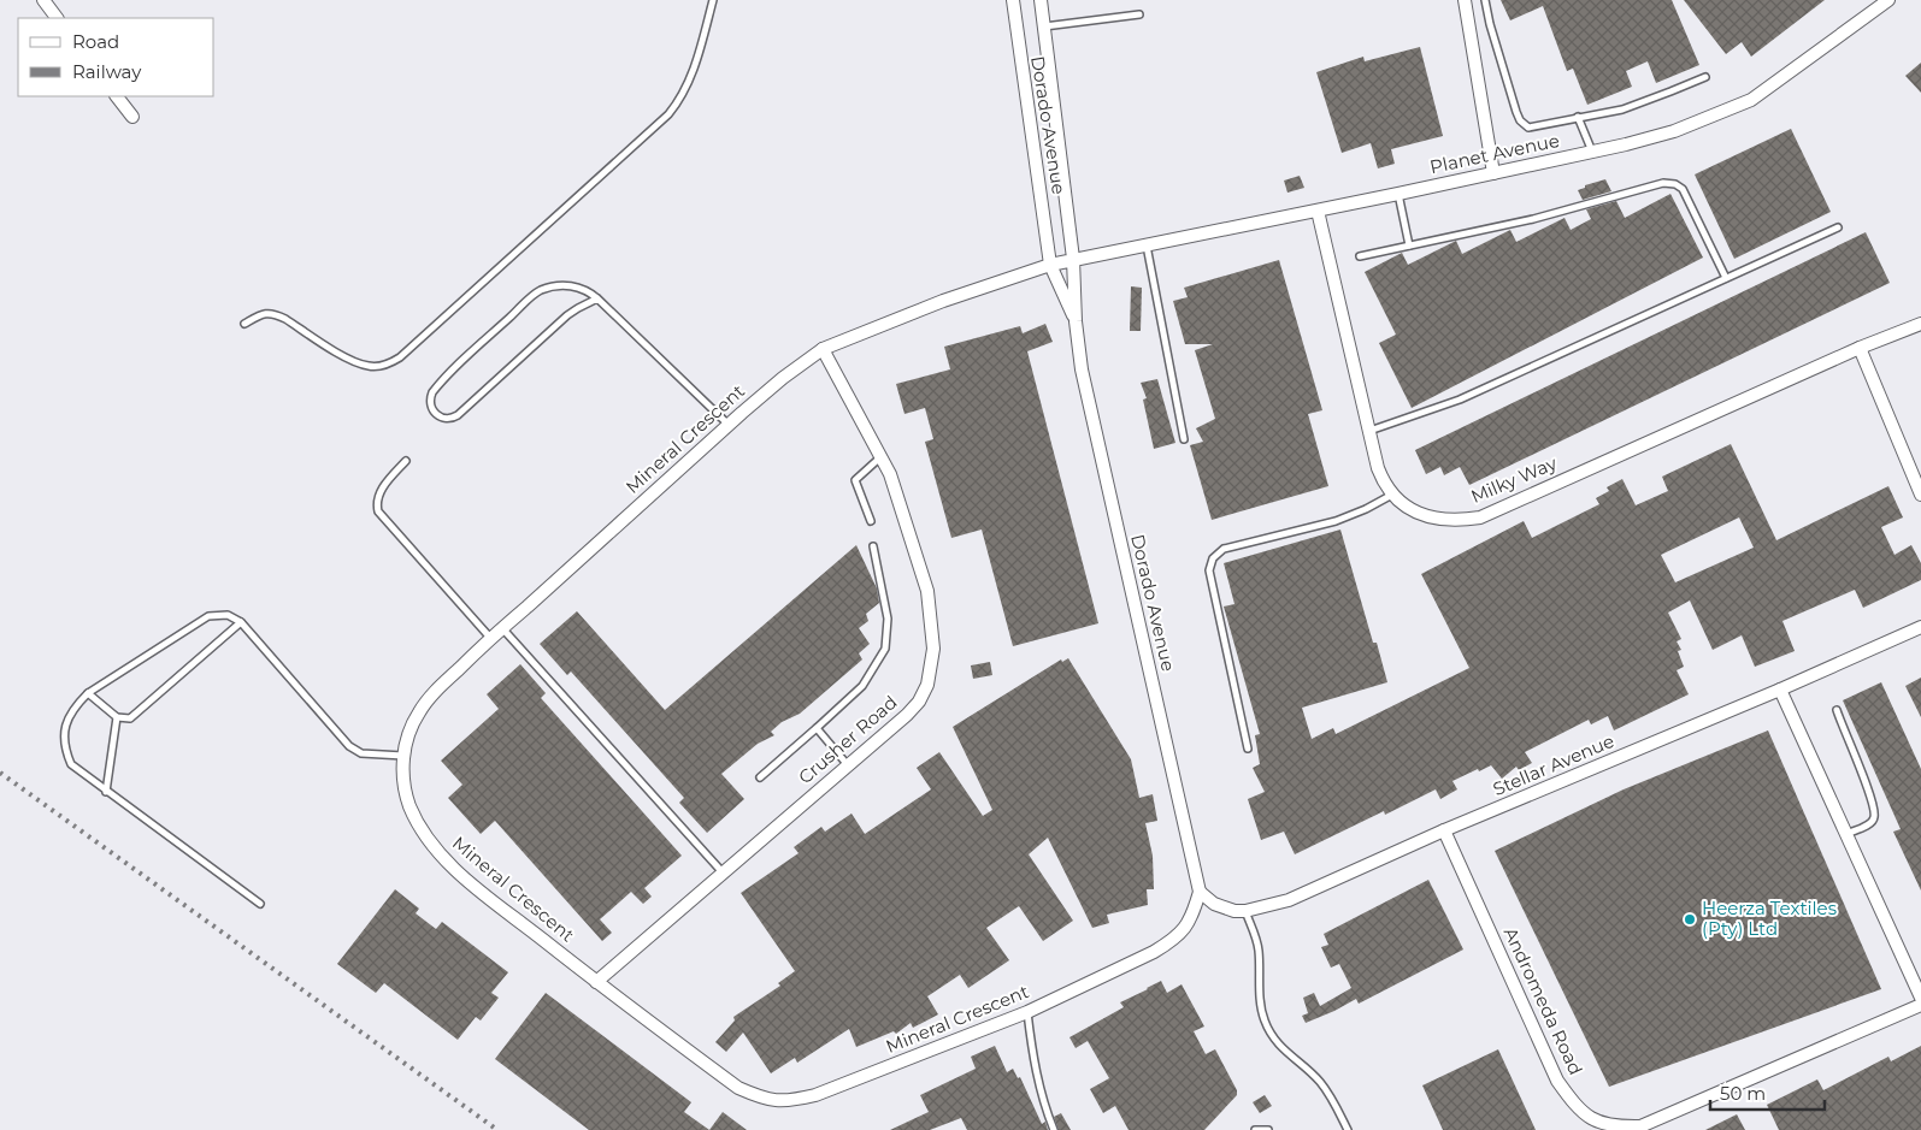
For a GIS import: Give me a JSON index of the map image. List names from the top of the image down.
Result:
{
  "streets": {
    "street": [
      "Dorado Avenue",
      "Planet Avenue",
      "Mineral Crescent",
      "Milky Way",
      "Crusher Road",
      "Stellar Avenue",
      "Andromeda Road"
    ]
  },
  "crossings": [
    ["Dorado Avenue", "Planet Avenue"],
    ["Dorado Avenue", "Mineral Crescent"],
    ["Planet Avenue", "Mineral Crescent"],
    ["Planet Avenue", "Milky Way"],
    ["Mineral Crescent", "Crusher Road"],
    ["Stellar Avenue", "Andromeda Road"]
  ],
  "places": ["Heerza Textiles (Pty) Ltd"],
  "legend": ["Road", "Railway"],
  "scale_bar": "50 m"
}
